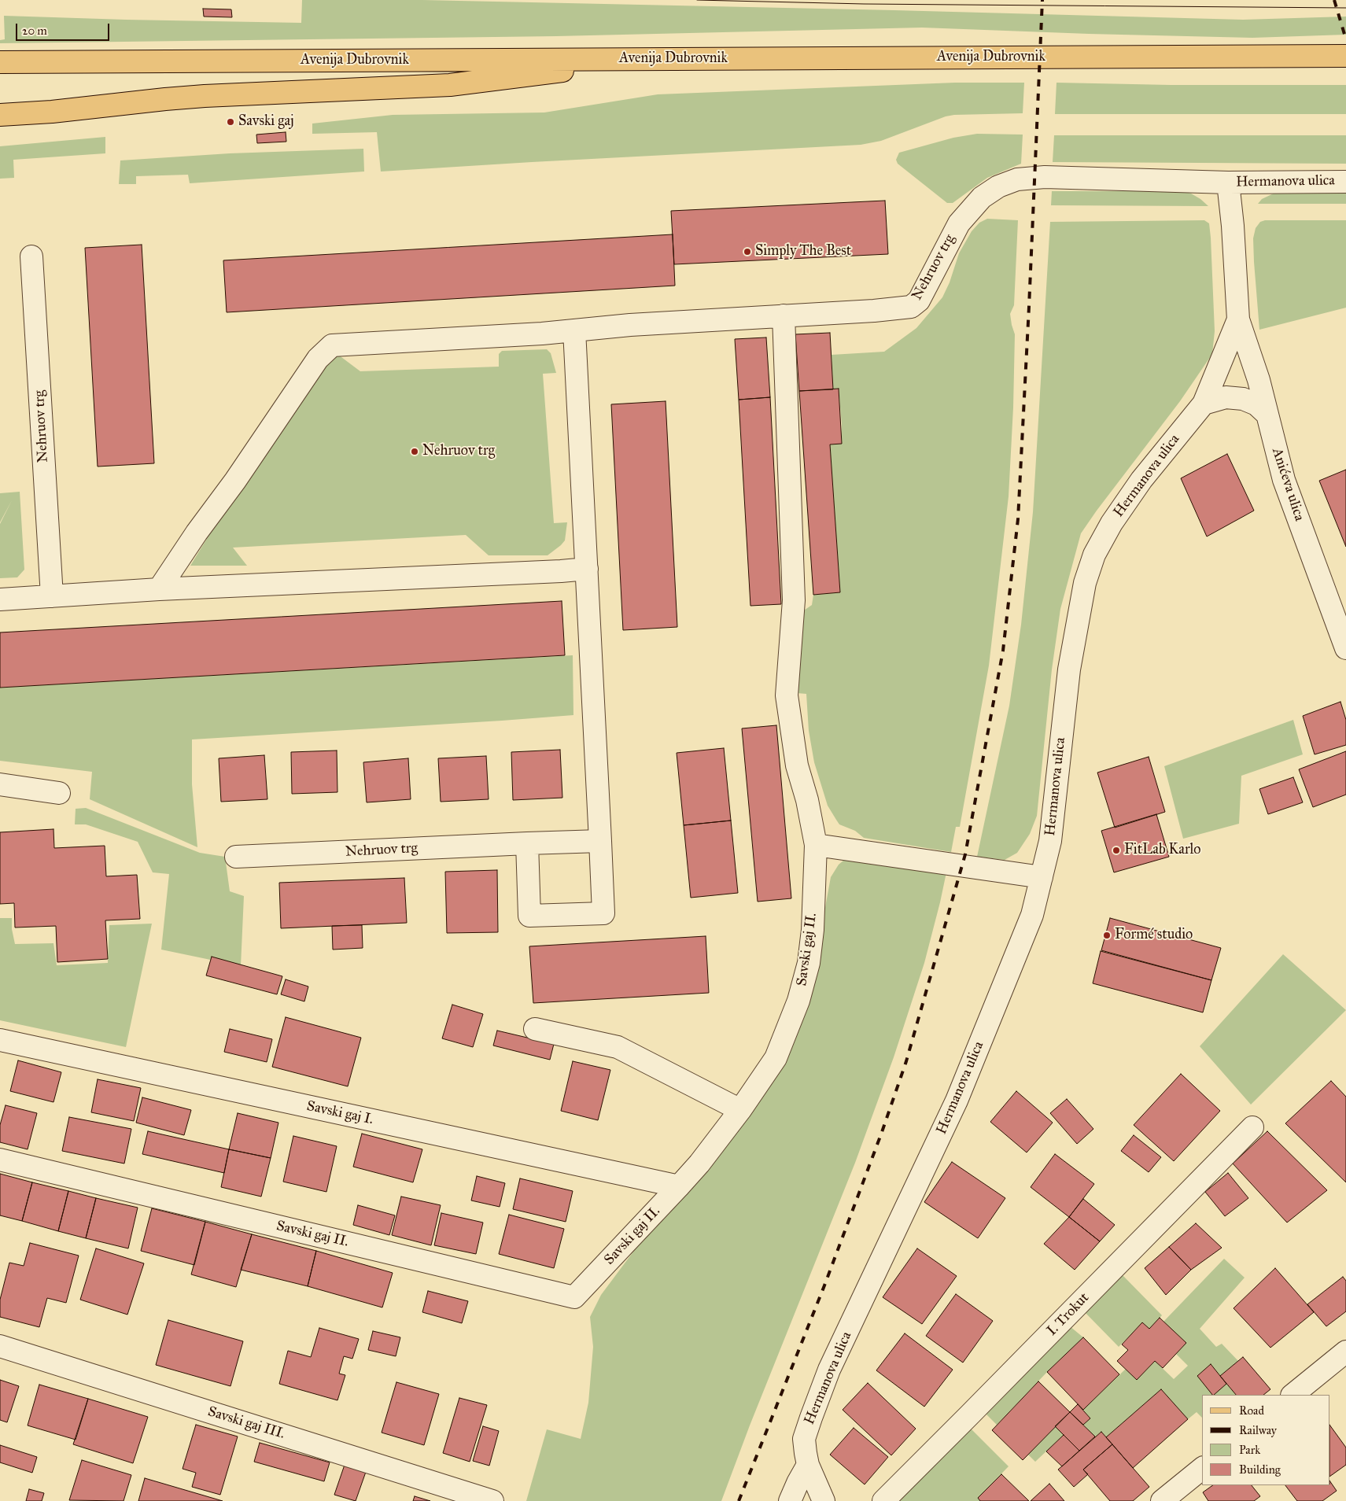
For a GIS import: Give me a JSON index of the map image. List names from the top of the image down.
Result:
{
  "streets": {
    "main road": ["Avenija Dubrovnik"],
    "street": [
      "Hermanova ulica",
      "Nehruov trg",
      "Anićeva ulica",
      "Savski gaj II.",
      "Savski gaj I.",
      "I. Trokut",
      "Savski gaj III."
    ]
  },
  "crossings": [
    ["Hermanova ulica", "Nehruov trg"],
    ["Hermanova ulica", "Anićeva ulica"],
    ["Nehruov trg", "Savski gaj II."],
    ["Savski gaj II.", "Savski gaj I."]
  ],
  "places": [
    "Savski gaj",
    "Simply The Best",
    "Nehruov trg",
    "FitLab Karlo",
    "Formé studio"
  ],
  "legend": [
    "Road",
    "Railway",
    "Park",
    "Building"
  ],
  "scale_bar": "20 m"
}
